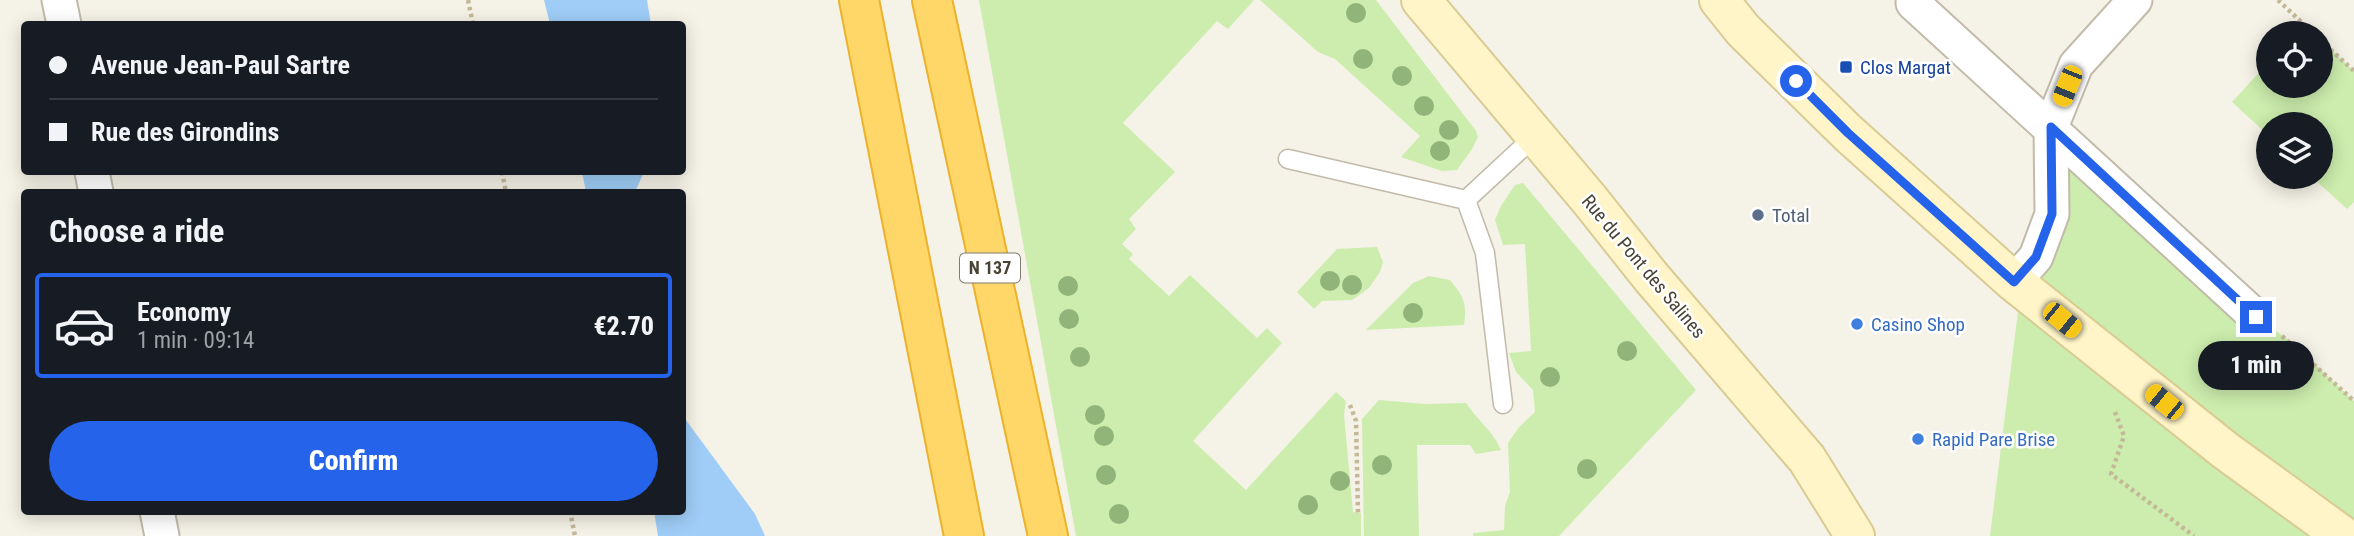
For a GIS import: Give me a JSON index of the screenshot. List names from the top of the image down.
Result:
{
  "streets": {
    "highway": ["N 137"],
    "main road": ["Rue du Pont des Salines"]
  },
  "places": {
    "transit": ["Clos Margat"],
    "other": ["Total", "Casino Shop", "Rapid Pare Brise"]
  },
  "page": {
    "banner": ["Avenue Jean-Paul Sartre", "Rue des Girondins"],
    "heading": "Choose a ride",
    "list": [
      {
        "name": "Economy",
        "note": "1 min · 09:14",
        "value": "€2.70"
      }
    ],
    "bubble": "1 min",
    "buttons": "Confirm"
  }
}
